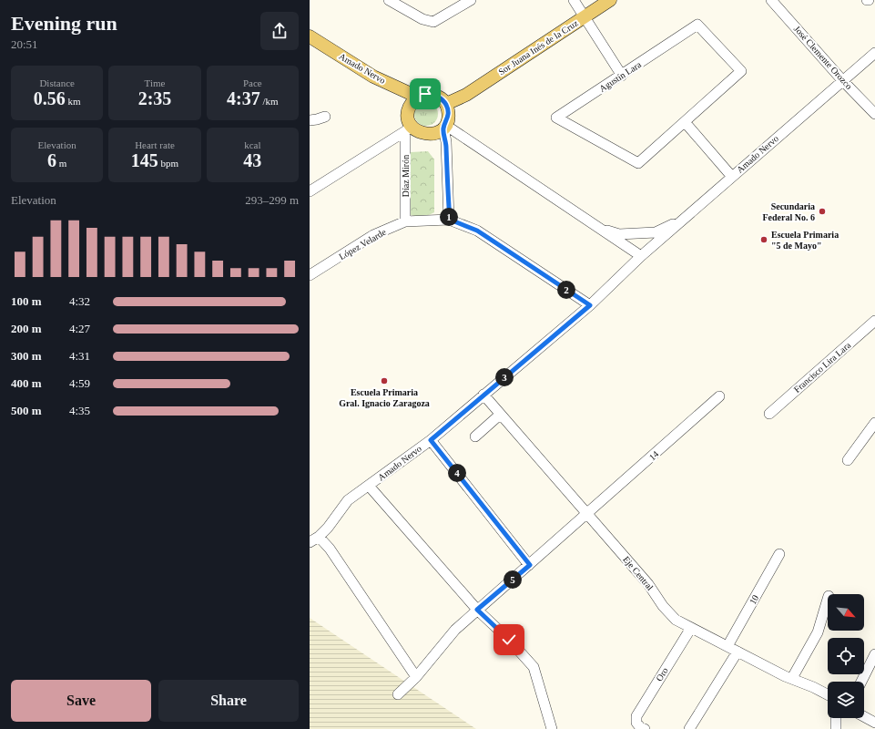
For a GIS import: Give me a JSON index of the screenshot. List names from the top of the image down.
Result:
{
  "streets": {
    "main road": ["Sor Juana Inés de la Cruz", "Amado Nervo"],
    "street": [
      "José Clemente Orozco",
      "Agustín Lara",
      "Díaz Mirón",
      "López Velarde",
      "Francisco Lira Lara",
      "14",
      "Eje Central",
      "10",
      "Oro"
    ]
  },
  "crossings": [
    ["Sor Juana Inés de la Cruz", "Amado Nervo"],
    ["Sor Juana Inés de la Cruz", "Díaz Mirón"],
    ["José Clemente Orozco", "Amado Nervo"],
    ["Amado Nervo", "Díaz Mirón"],
    ["Amado Nervo", "López Velarde"],
    ["Amado Nervo", "Eje Central"],
    ["Díaz Mirón", "López Velarde"],
    ["14", "Eje Central"],
    ["Eje Central", "10"],
    ["Eje Central", "Oro"]
  ],
  "places": ["Secundaria Federal No. 6", "Escuela Primaria \"5 de Mayo\"", "Escuela Primaria Gral. Ignacio Zaragoza"],
  "north": "bottom right",
  "page": {
    "heading": ["Evening run", "20:51"],
    "stats": [
      ["Distance", "0.56 km"],
      ["Time", "2:35"],
      ["Pace", "4:37 /km"],
      ["Elevation", "6 m"],
      ["Heart rate", "145 bpm"],
      ["kcal", "43"]
    ],
    "chart": ["Elevation", "293–299 m"],
    "pins": [
      "1",
      "2",
      "3",
      "4",
      "5"
    ],
    "list": [
      {
        "name": "100 m",
        "note": "4:32"
      },
      {
        "name": "200 m",
        "note": "4:27"
      },
      {
        "name": "300 m",
        "note": "4:31"
      },
      {
        "name": "400 m",
        "note": "4:59"
      },
      {
        "name": "500 m",
        "note": "4:35"
      }
    ],
    "buttons": ["Save", "Share"]
  }
}
